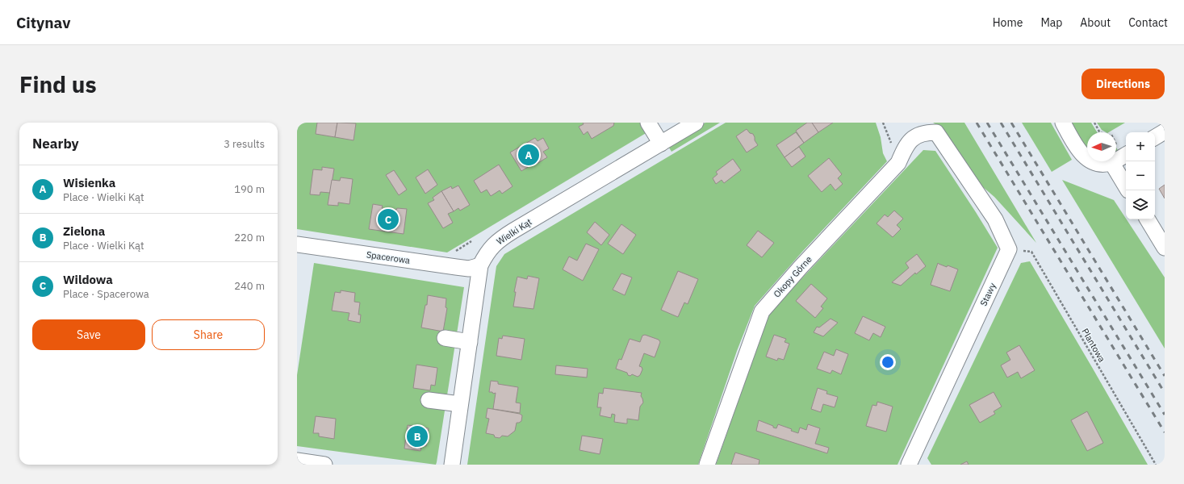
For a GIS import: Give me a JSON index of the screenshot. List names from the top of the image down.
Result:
{
  "streets": {
    "street": [
      "Wielki Kąt",
      "Spacerowa",
      "Okopy Górne",
      "Stawy"
    ],
    "path": ["Plantowa"]
  },
  "crossings": [
    ["Wielki Kąt", "Spacerowa"],
    ["Okopy Górne", "Stawy"],
    ["Okopy Górne", "Plantowa"],
    ["Stawy", "Plantowa"]
  ],
  "north": "left",
  "page": {
    "header": "Citynav",
    "nav": [
      "Home",
      "Map",
      "About",
      "Contact"
    ],
    "buttons": [
      "Directions",
      ["Save", "Share"]
    ],
    "title": "Find us",
    "heading": ["Nearby", "3 results"],
    "map_buttons": ["+", "−"],
    "pins": ["A", "C", "B"],
    "list": [
      {
        "mark": "A",
        "name": "Wisienka",
        "note": "Place · Wielki Kąt",
        "value": "190 m"
      },
      {
        "mark": "B",
        "name": "Zielona",
        "note": "Place · Wielki Kąt",
        "value": "220 m"
      },
      {
        "mark": "C",
        "name": "Wildowa",
        "note": "Place · Spacerowa",
        "value": "240 m"
      }
    ]
  }
}
